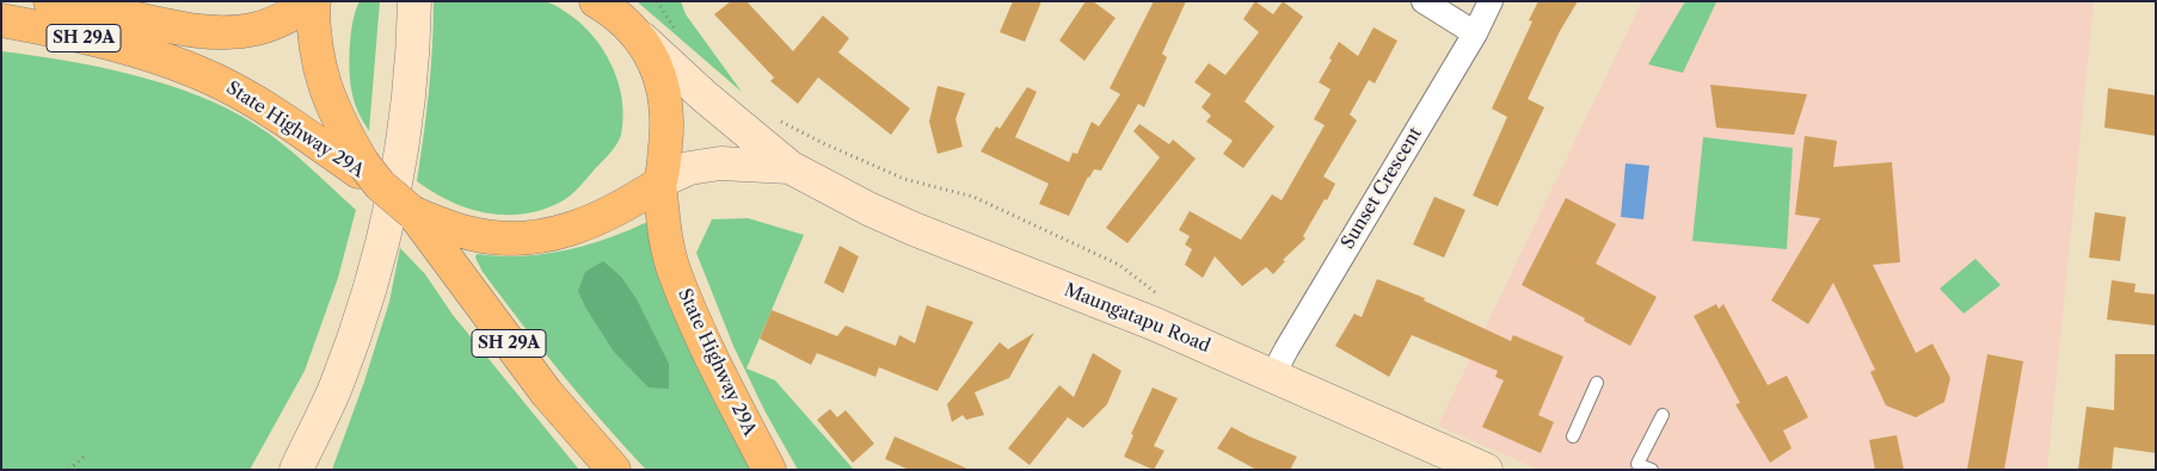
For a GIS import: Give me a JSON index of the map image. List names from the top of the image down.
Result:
{
  "streets": {
    "highway": ["SH 29A", "State Highway 29A"],
    "street": ["Sunset Crescent", "Maungatapu Road"]
  },
  "crossings": [
    ["SH 29A", "State Highway 29A"],
    ["SH 29A", "Maungatapu Road"],
    ["State Highway 29A", "Maungatapu Road"],
    ["Sunset Crescent", "Maungatapu Road"]
  ]
}
